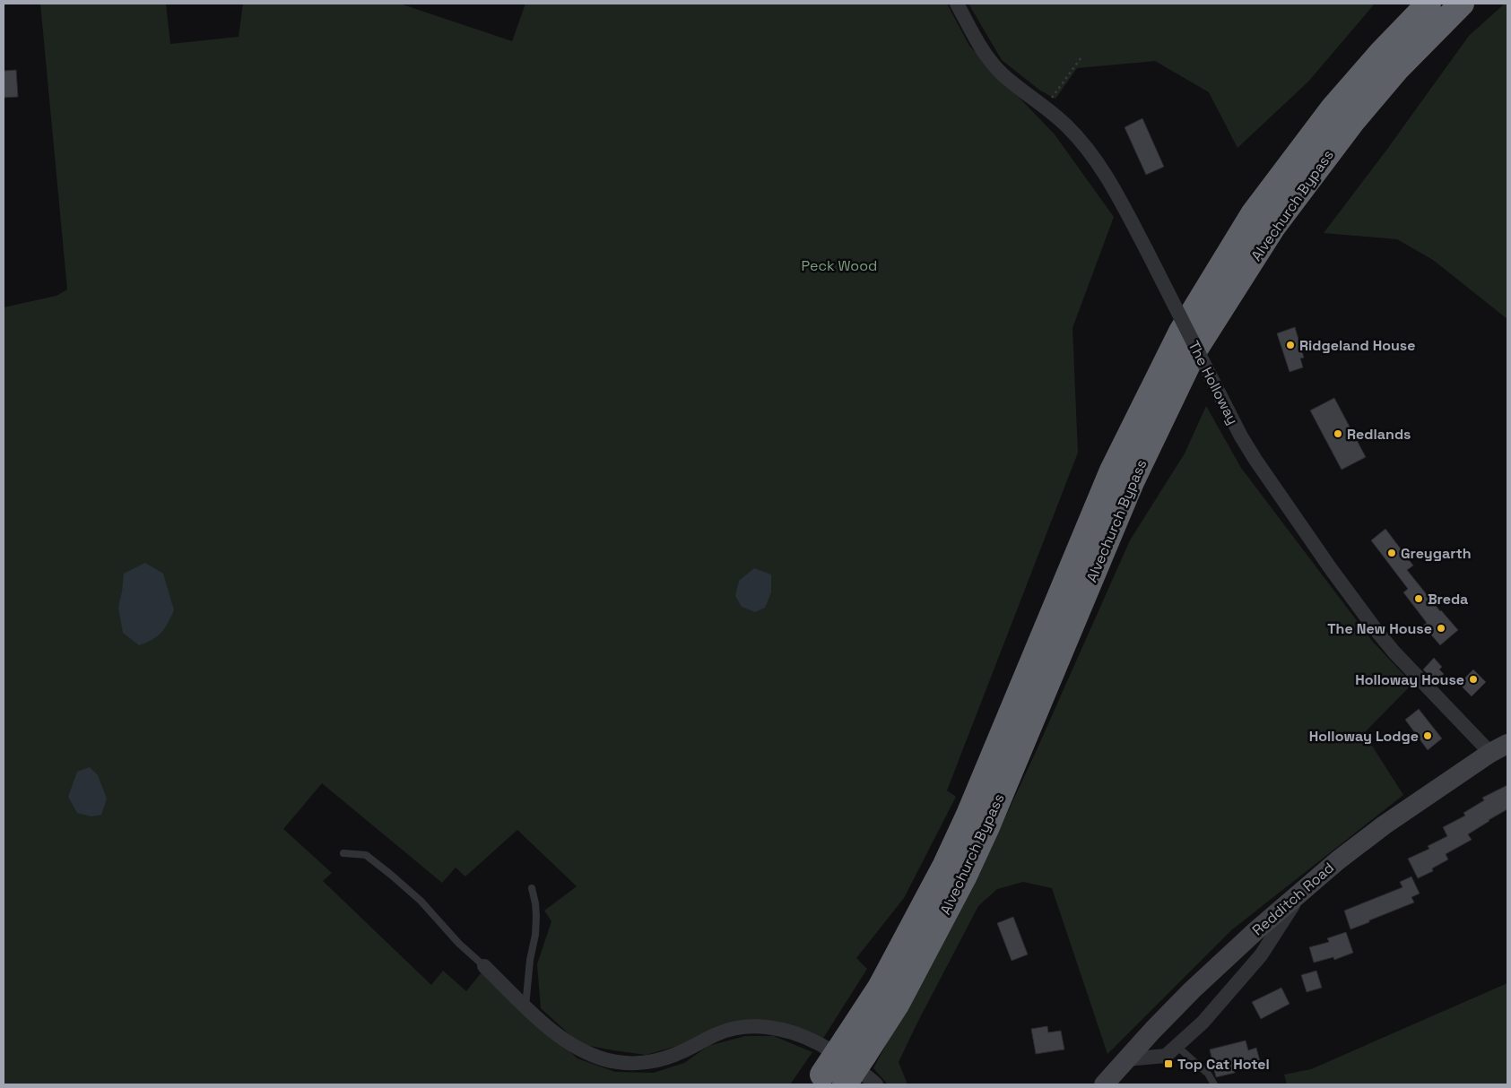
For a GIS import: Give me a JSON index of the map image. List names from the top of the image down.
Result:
{
  "streets": {
    "highway": ["Alvechurch Bypass"],
    "main road": ["Redditch Road"],
    "street": ["The Holloway"]
  },
  "crossings": [
    ["The Holloway", "Redditch Road"]
  ],
  "parks": ["Peck Wood"],
  "places": {
    "other": [
      "Ridgeland House",
      "Redlands",
      "Greygarth",
      "Breda",
      "The New House",
      "Holloway House",
      "Holloway Lodge"
    ],
    "transit": ["Top Cat Hotel"]
  }
}
